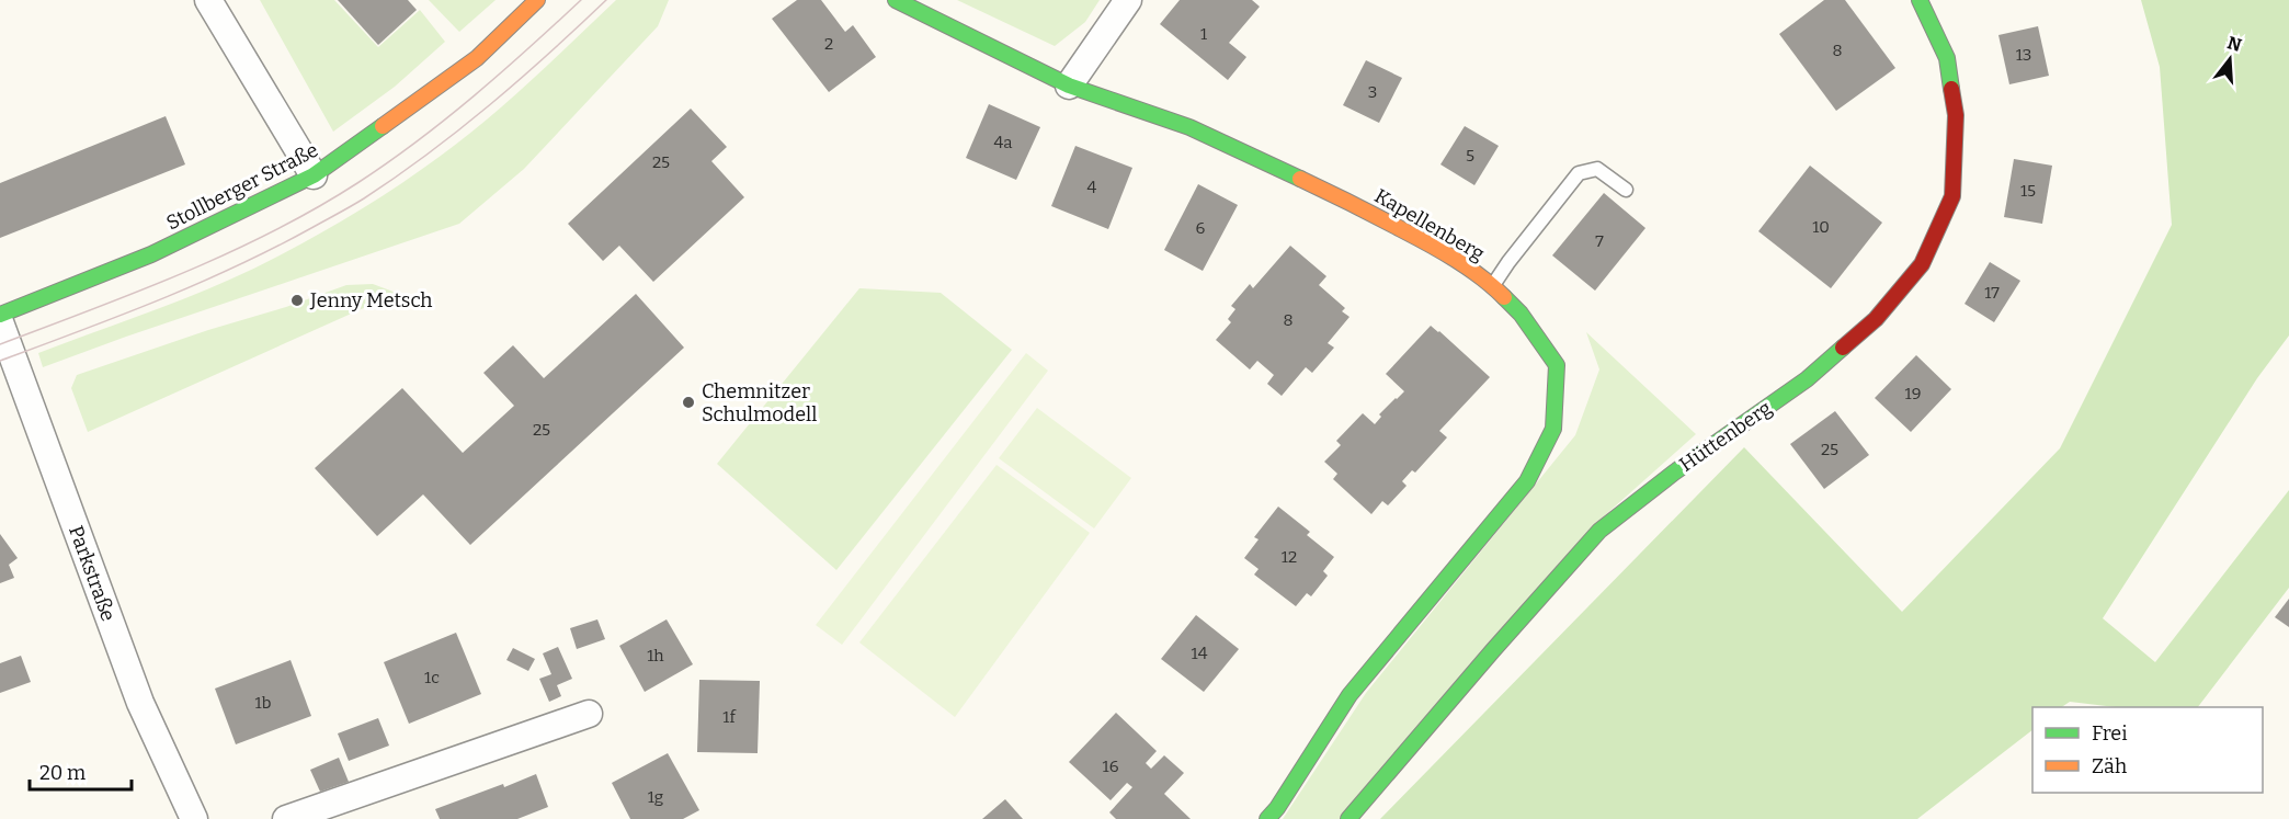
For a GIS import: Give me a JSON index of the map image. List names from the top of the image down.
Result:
{
  "streets": {
    "street": [
      "Stollberger Straße",
      "Kapellenberg",
      "Hüttenberg",
      "Parkstraße"
    ]
  },
  "places": ["Jenny Metsch", "Chemnitzer Schulmodell"],
  "house_numbers": [
    "1",
    "2",
    "8",
    "13",
    "3",
    "4a",
    "5",
    "25",
    "4",
    "15",
    "10",
    "6",
    "7",
    "17",
    "8",
    "19",
    "25",
    "25",
    "12",
    "14",
    "1h",
    "1c",
    "1b",
    "1f",
    "16",
    "1g"
  ],
  "legend": ["Frei", "Zäh"],
  "scale_bar": "20 m",
  "north": "top"
}
